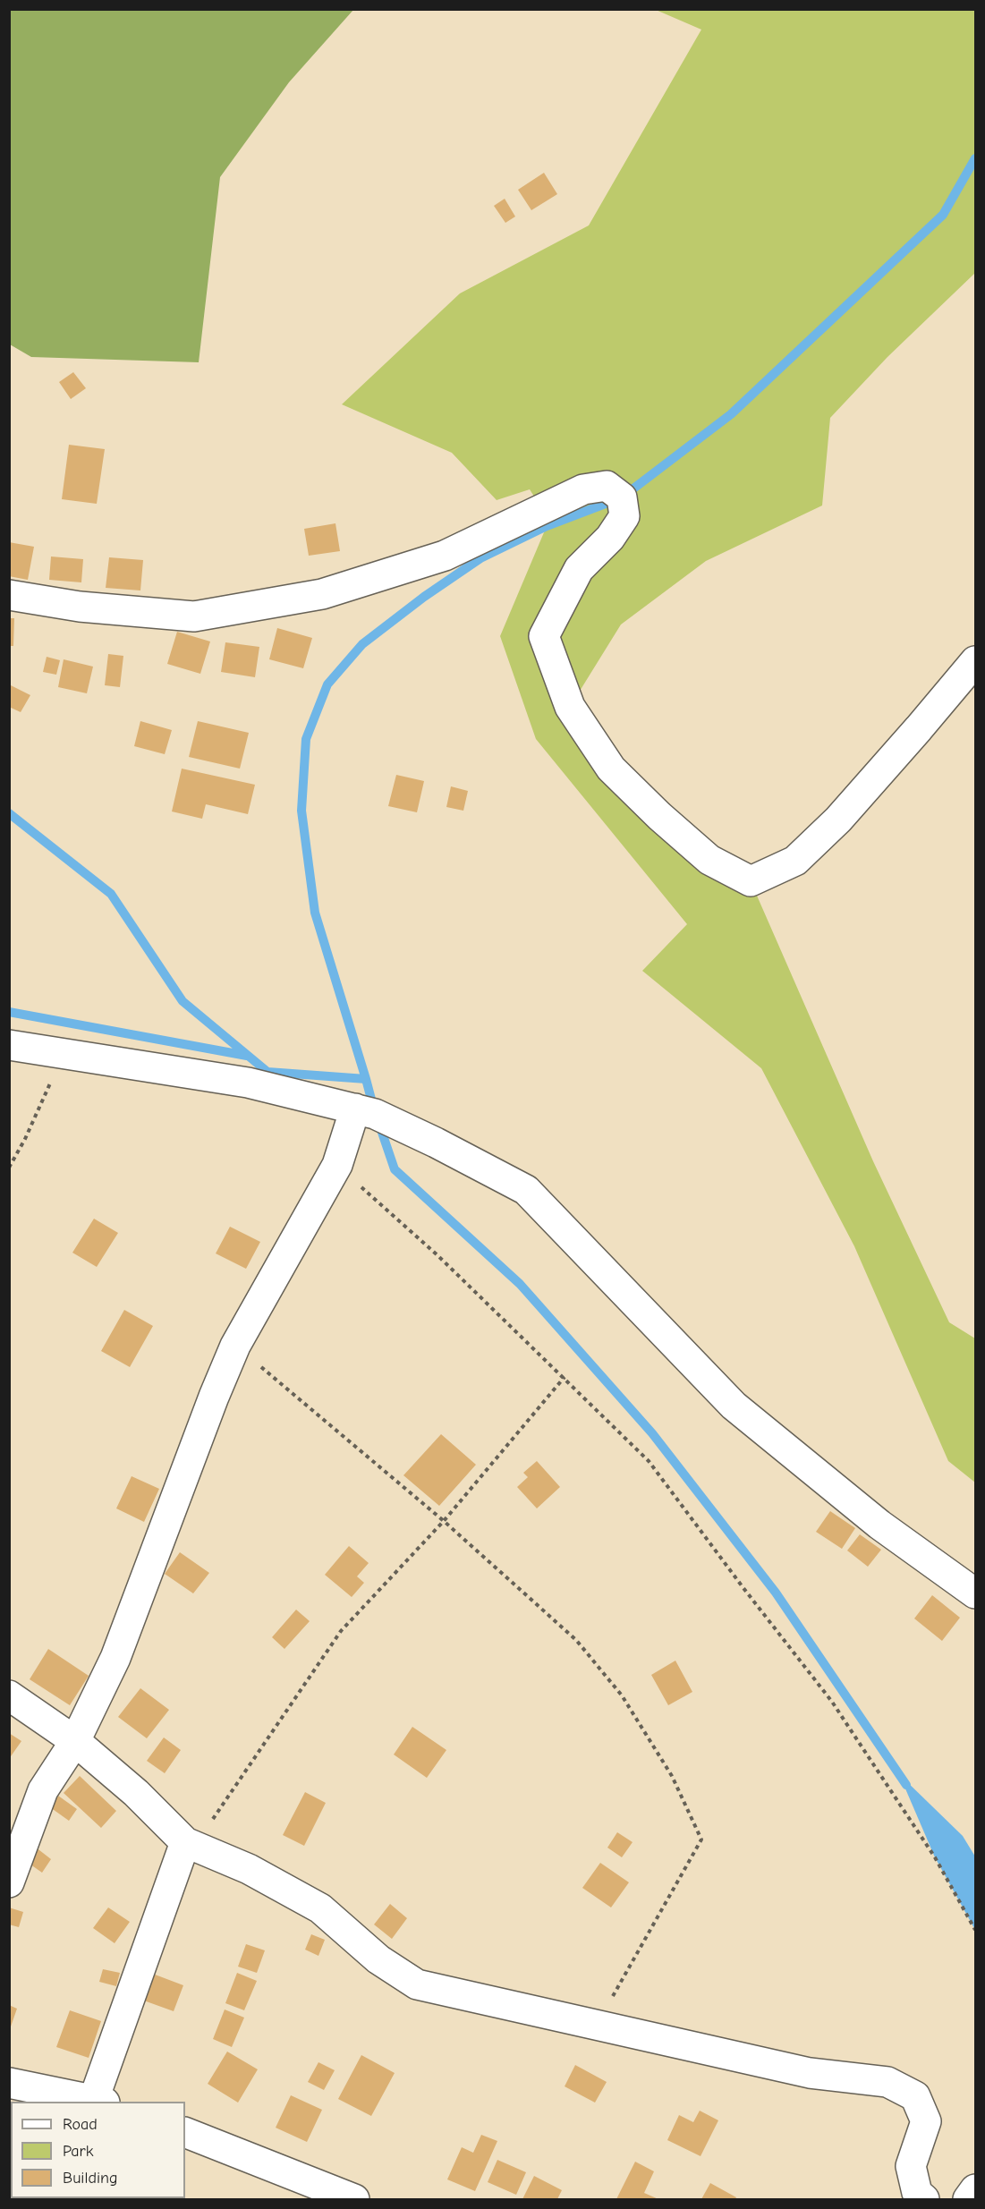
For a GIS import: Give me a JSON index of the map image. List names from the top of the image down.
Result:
{
  "legend": ["Road", "Park", "Building"]
}
